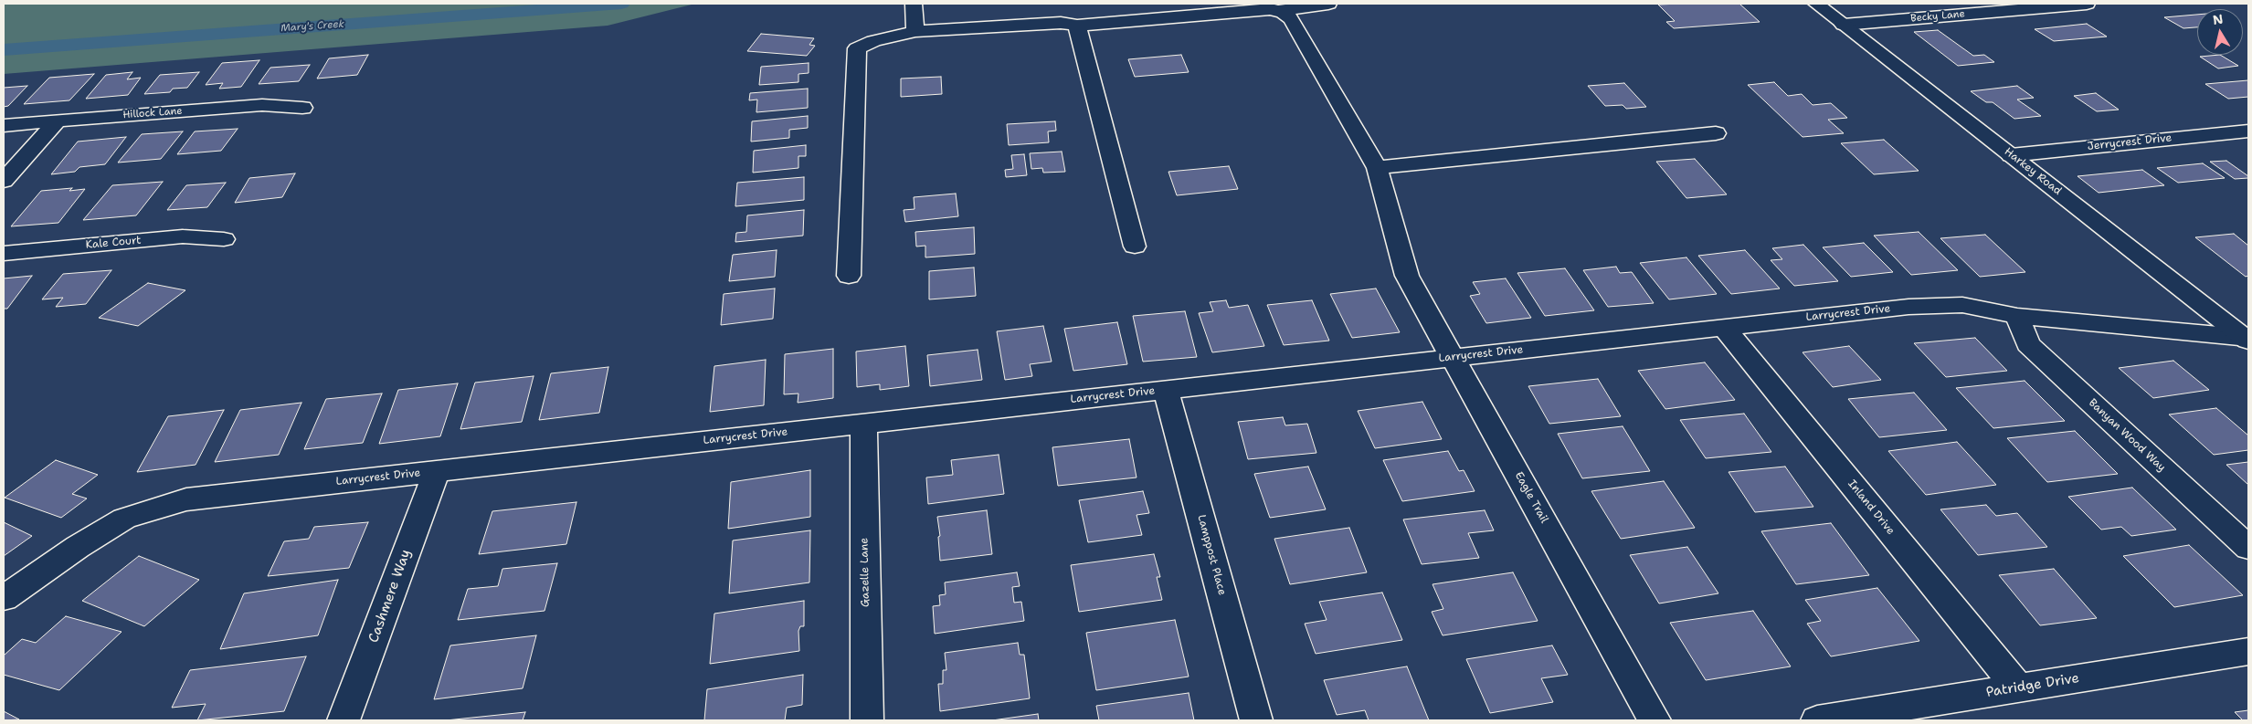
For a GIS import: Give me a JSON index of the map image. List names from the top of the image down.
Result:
{
  "streets": {
    "street": [
      "Becky Lane",
      "Hillock Lane",
      "Jerrycrest Drive",
      "Harkey Road",
      "Kale Court",
      "Larrycrest Drive",
      "Banyan Wood Way",
      "Eagle Trail",
      "Inland Drive",
      "Lamppost Place",
      "Gazelle Lane",
      "Cashmere Way",
      "Patridge Drive"
    ]
  },
  "crossings": [
    ["Becky Lane", "Harkey Road"],
    ["Jerrycrest Drive", "Harkey Road"],
    ["Harkey Road", "Larrycrest Drive"],
    ["Larrycrest Drive", "Banyan Wood Way"],
    ["Larrycrest Drive", "Eagle Trail"],
    ["Larrycrest Drive", "Inland Drive"],
    ["Larrycrest Drive", "Lamppost Place"],
    ["Larrycrest Drive", "Gazelle Lane"],
    ["Larrycrest Drive", "Cashmere Way"],
    ["Inland Drive", "Patridge Drive"]
  ],
  "water": ["Mary's Creek"],
  "north": "top"
}
